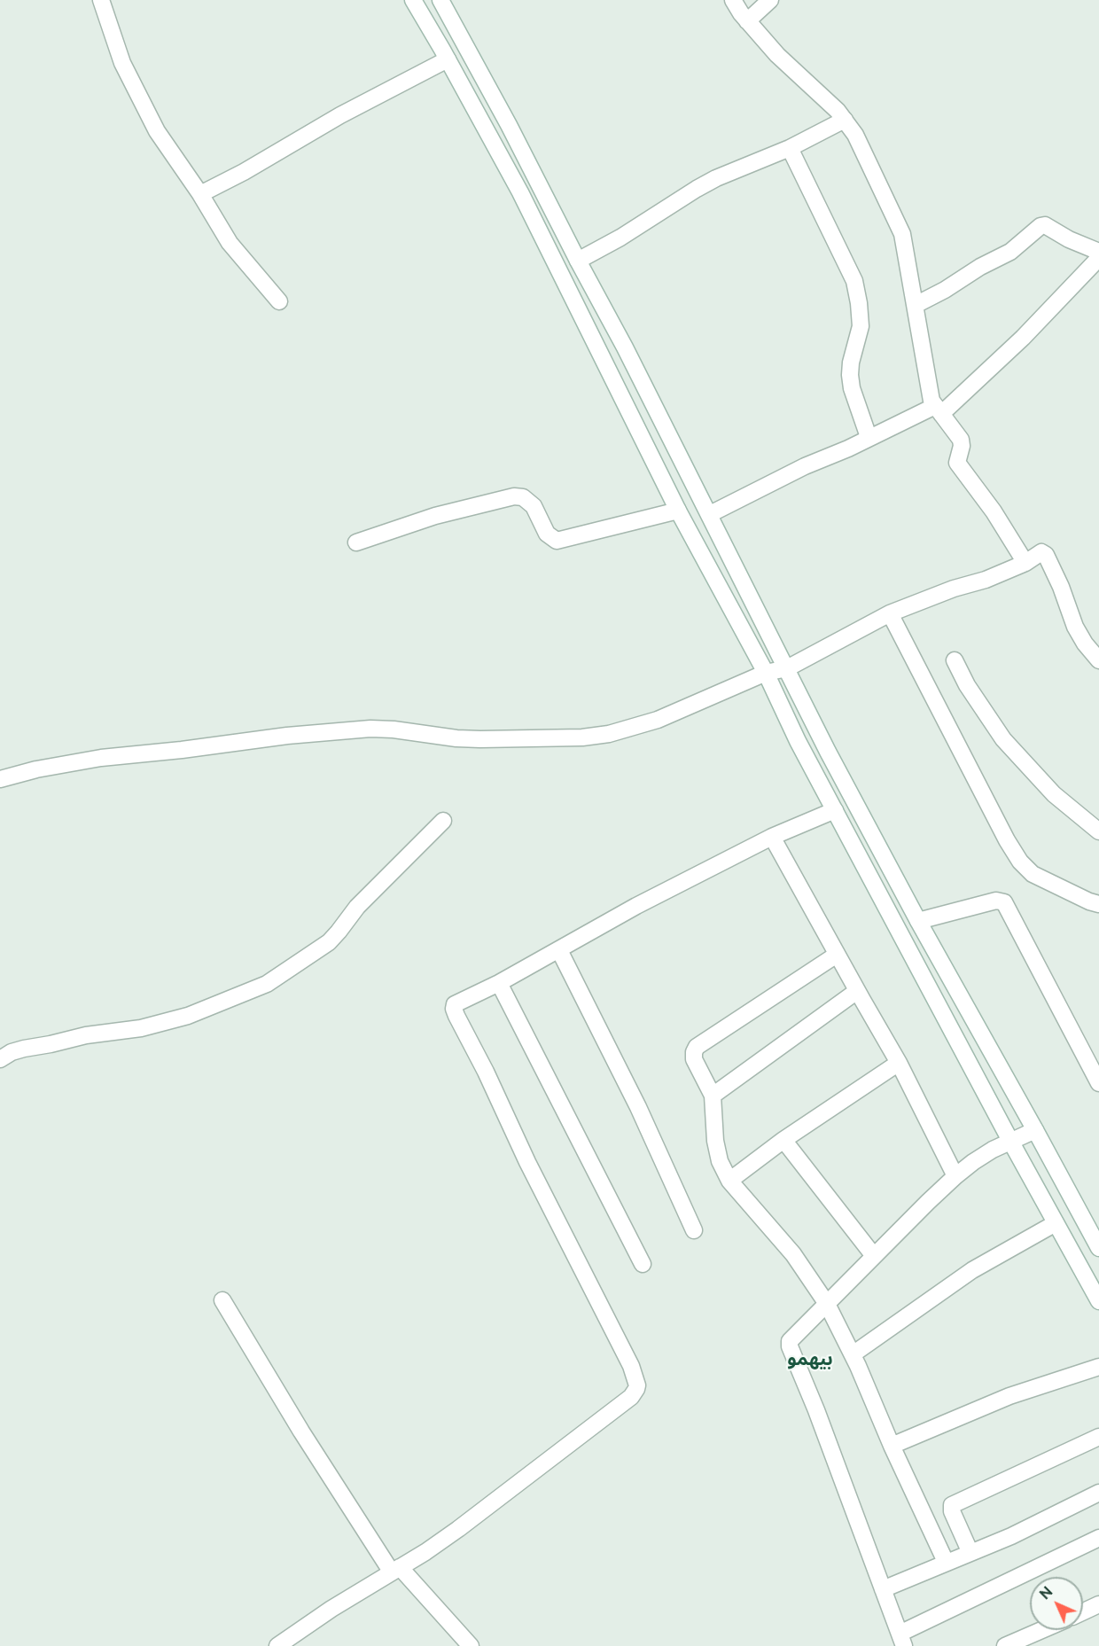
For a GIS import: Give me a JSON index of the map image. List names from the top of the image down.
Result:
{
  "districts": ["بيهمو"],
  "north": "top left"
}
